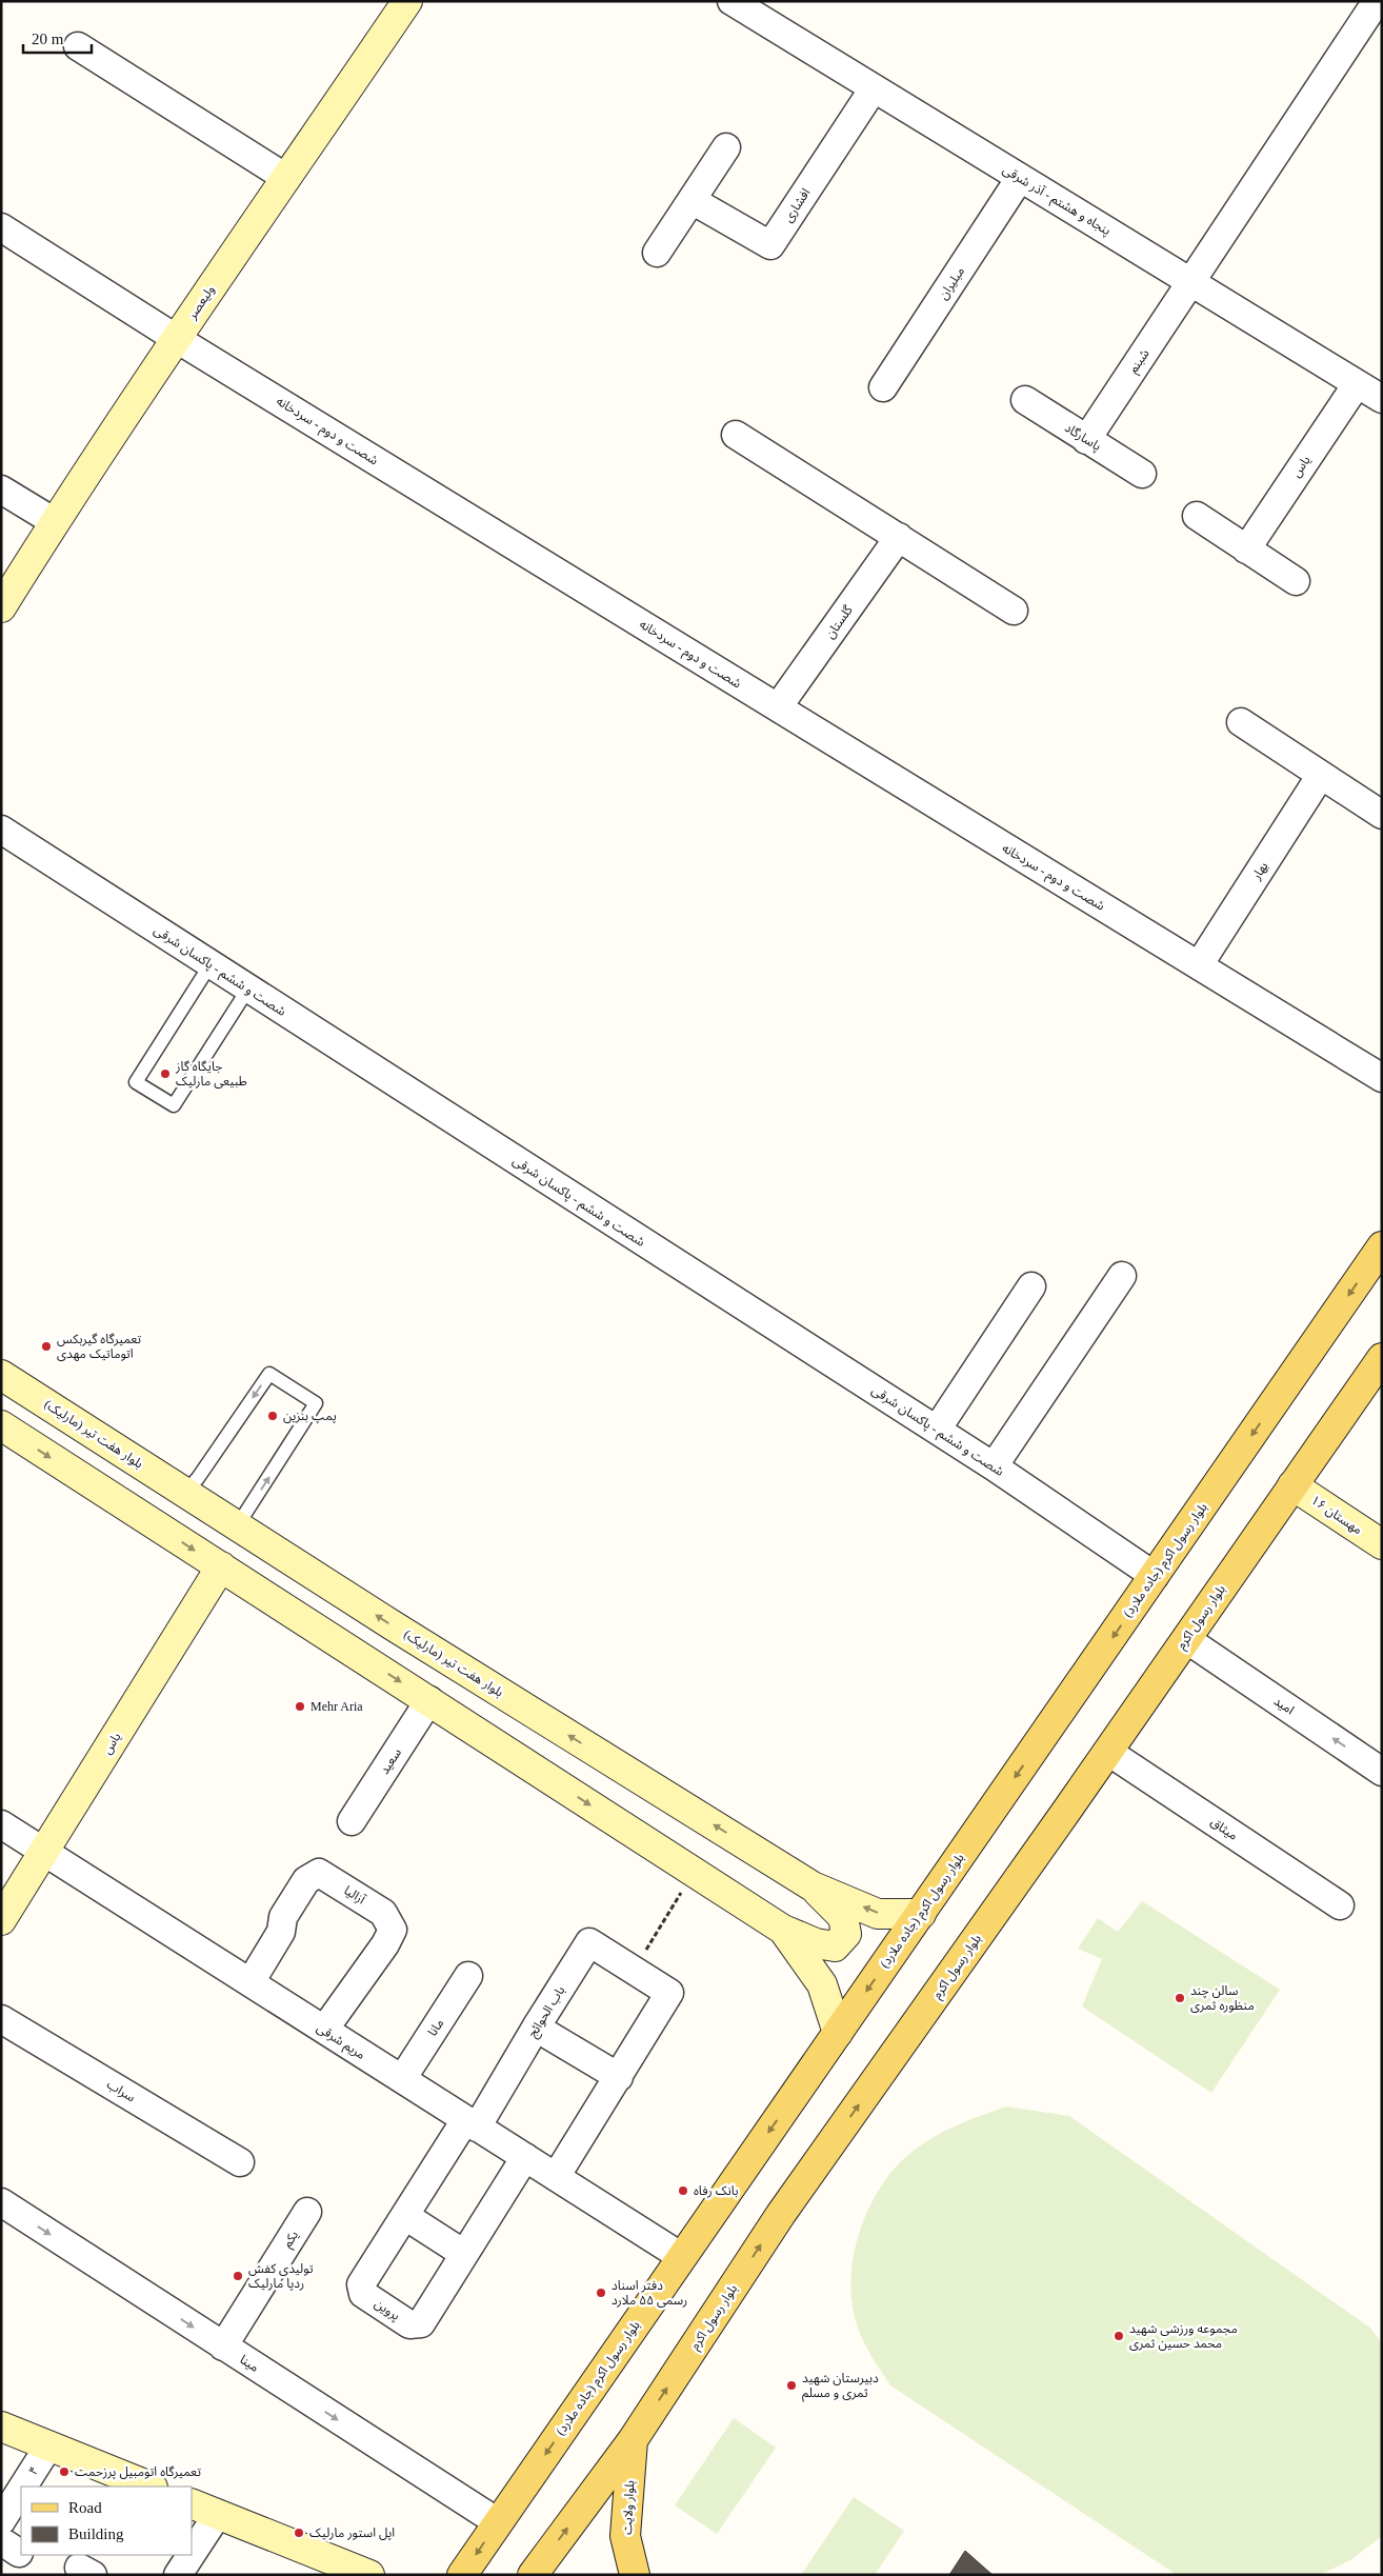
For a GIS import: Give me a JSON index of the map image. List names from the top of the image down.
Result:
{
  "streets": {
    "main road": [
      "ولیعصر",
      "یاس",
      "بلوار هفت تیر (مارلیک)",
      "مهستان ۱۶",
      "بلوار رسول اکرم (جاده ملارد)",
      "بلوار رسول اکرم",
      "بلوار ولایت"
    ],
    "street": [
      "پنجاه و هشتم - آذر شرقی",
      "افشاری",
      "مبلیران",
      "شبنم",
      "شصت و دوم - سردخانه",
      "پاسارگاد",
      "گلستان",
      "بهار",
      "شصت و ششم - پاکسان شرقی",
      "امید",
      "سعید",
      "میثاق",
      "آزالیا",
      "باب الحوائج",
      "مانا",
      "مریم شرقی",
      "سراب",
      "یکم",
      "پروین",
      "مینا",
      "۴"
    ]
  },
  "crossings": [
    ["پنجاه و هشتم - آذر شرقی", "افشاری"],
    ["پنجاه و هشتم - آذر شرقی", "مبلیران"],
    ["پنجاه و هشتم - آذر شرقی", "شبنم"],
    ["پنجاه و هشتم - آذر شرقی", "یاس"],
    ["ولیعصر", "شصت و دوم - سردخانه"],
    ["شبنم", "پاسارگاد"],
    ["شصت و دوم - سردخانه", "گلستان"],
    ["شصت و دوم - سردخانه", "بهار"],
    ["یاس", "مریم شرقی"],
    ["شصت و ششم - پاکسان شرقی", "بلوار رسول اکرم (جاده ملارد)"],
    ["بلوار هفت تیر (مارلیک)", "بلوار رسول اکرم (جاده ملارد)"],
    ["مهستان ۱۶", "بلوار رسول اکرم"],
    ["بلوار رسول اکرم (جاده ملارد)", "مریم شرقی"],
    ["بلوار رسول اکرم (جاده ملارد)", "مینا"],
    ["بلوار رسول اکرم", "امید"],
    ["بلوار رسول اکرم", "میثاق"],
    ["بلوار رسول اکرم", "بلوار ولایت"],
    ["آزالیا", "مریم شرقی"],
    ["باب الحوائج", "مریم شرقی"],
    ["باب الحوائج", "پروین"],
    ["مانا", "مریم شرقی"],
    ["مریم شرقی", "پروین"],
    ["یکم", "مینا"]
  ],
  "one_way": [
    "بلوار رسول اکرم (جاده ملارد)",
    "بلوار رسول اکرم",
    "امید",
    "مینا"
  ],
  "places": [
    "جایگاه گاز طبیعی مارلیک",
    "تعمیرگاه گیربکس اتوماتیک مهدی",
    "پمپ بنزین",
    "Mehr Aria",
    "سالن چند منظوره ثمری",
    "بانک رفاه",
    "تولیدی کفش ردپا مارلیک",
    "دفتر اسناد رسمی ۵۵ ملارد",
    "مجموعه ورزشی شهید محمد حسین ثمری",
    "دبیرستان شهید ثمری و مسلم",
    "تعمیرگاه اتومبیل پرزحمت",
    "اپل استور مارلیک"
  ],
  "legend": ["Road", "Building"],
  "scale_bar": "20 m"
}
